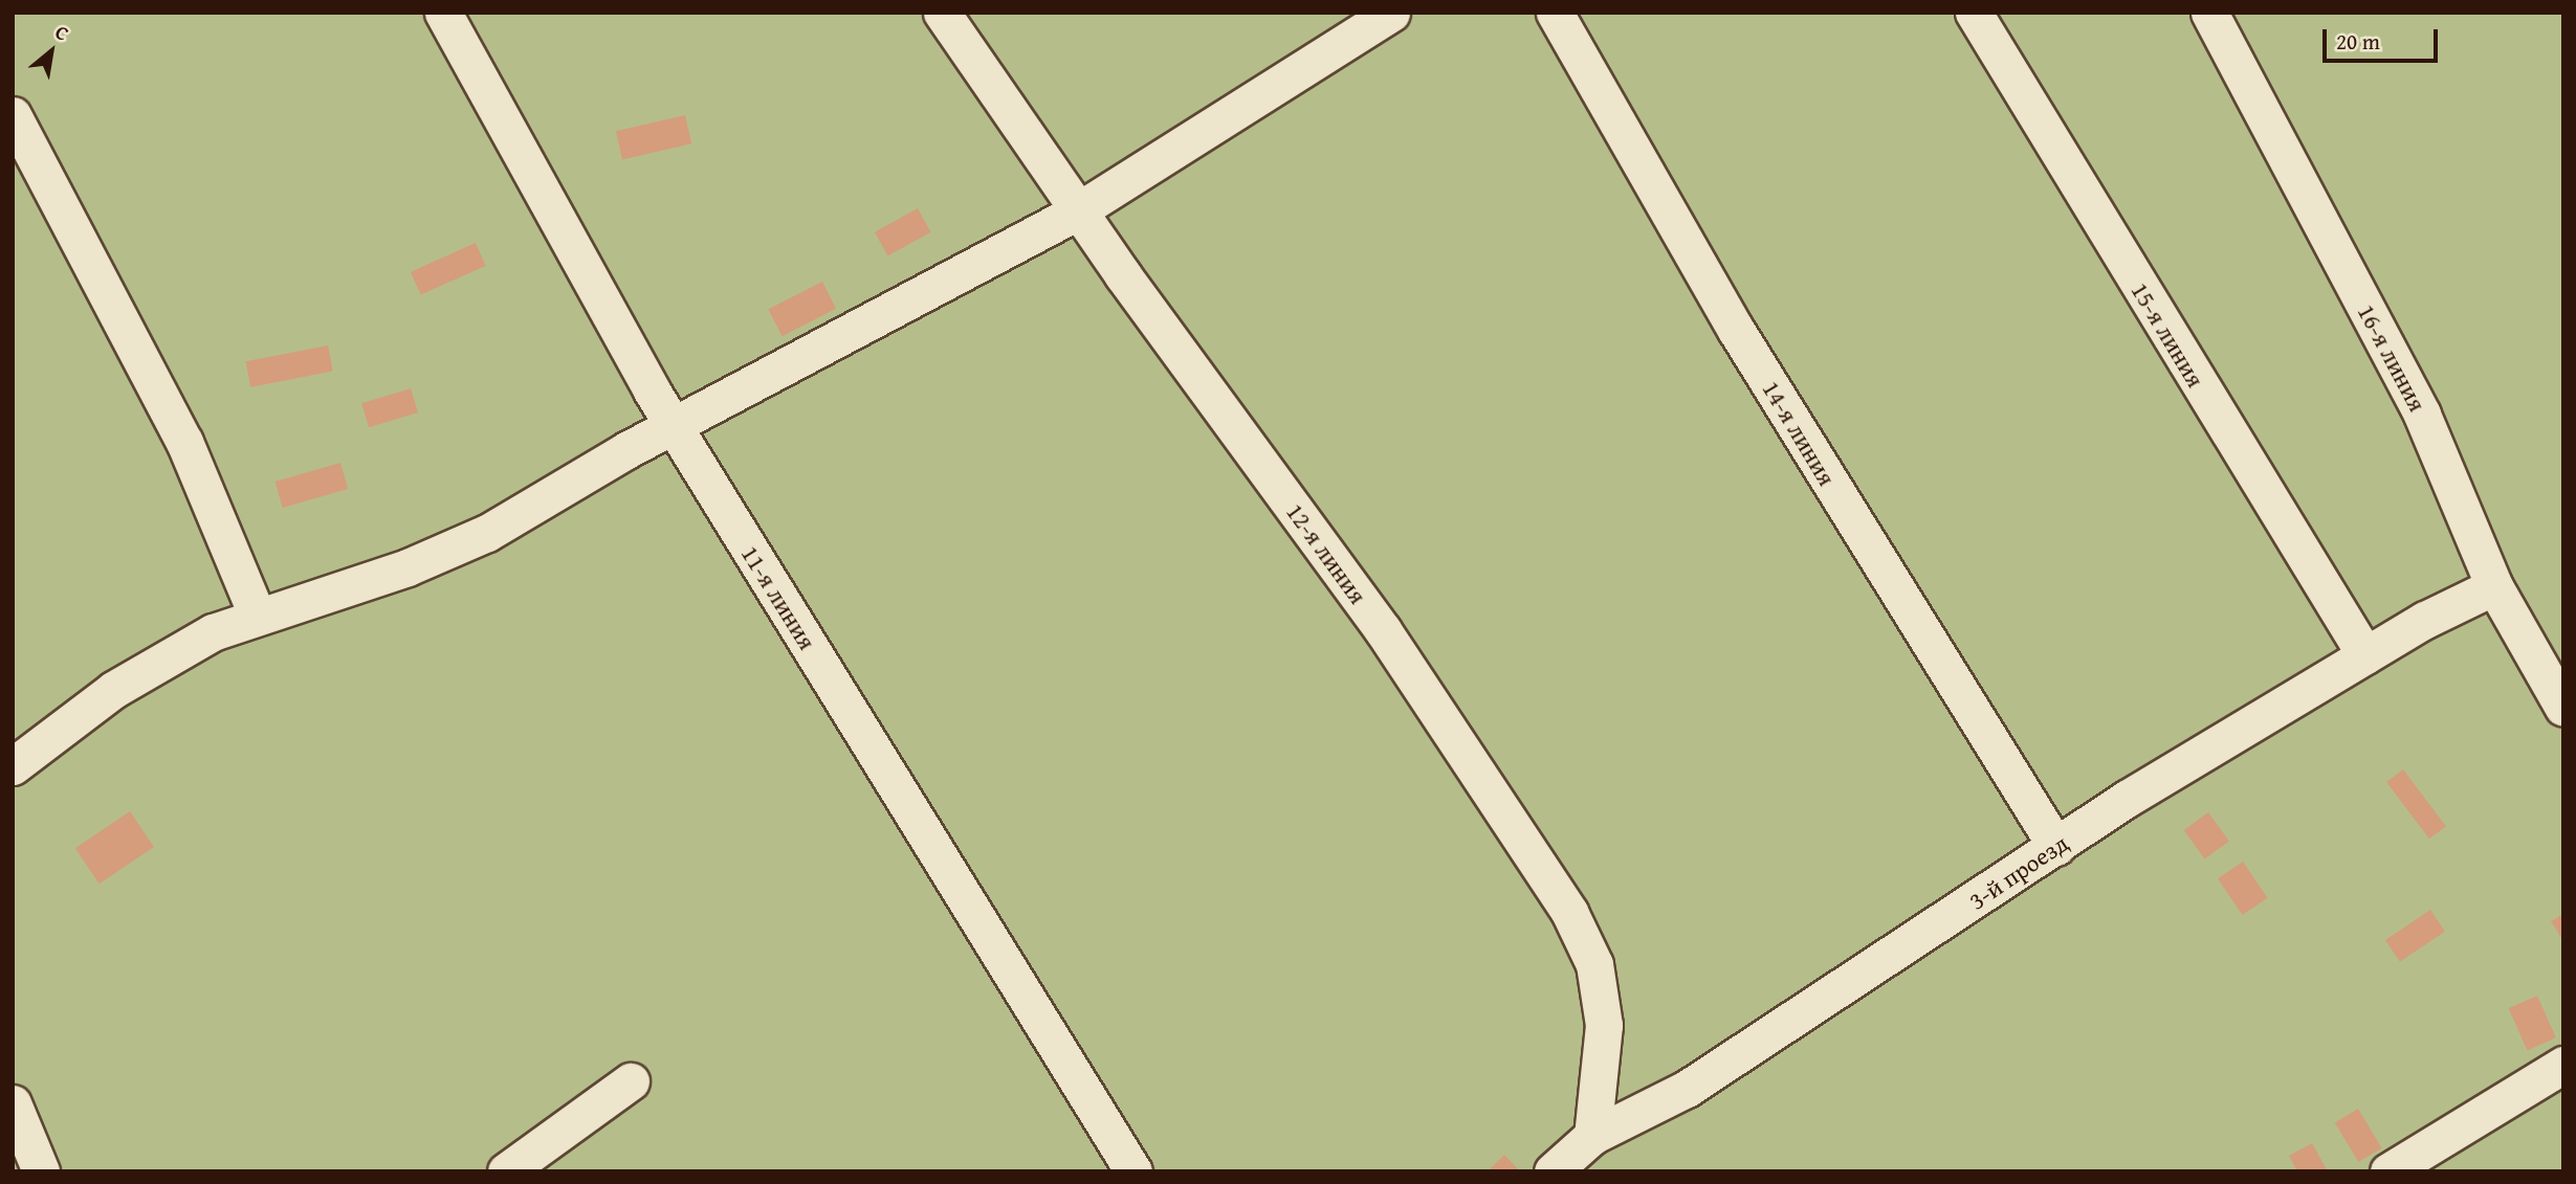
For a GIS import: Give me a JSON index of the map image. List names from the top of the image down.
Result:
{
  "streets": {
    "street": [
      "15-я линия",
      "16-я линия",
      "14-я линия",
      "12-я линия",
      "11-я линия",
      "3-й проезд"
    ]
  },
  "crossings": [
    ["15-я линия", "3-й проезд"],
    ["16-я линия", "3-й проезд"],
    ["14-я линия", "3-й проезд"],
    ["12-я линия", "3-й проезд"]
  ],
  "scale_bar": "20 m",
  "north": "top right"
}
